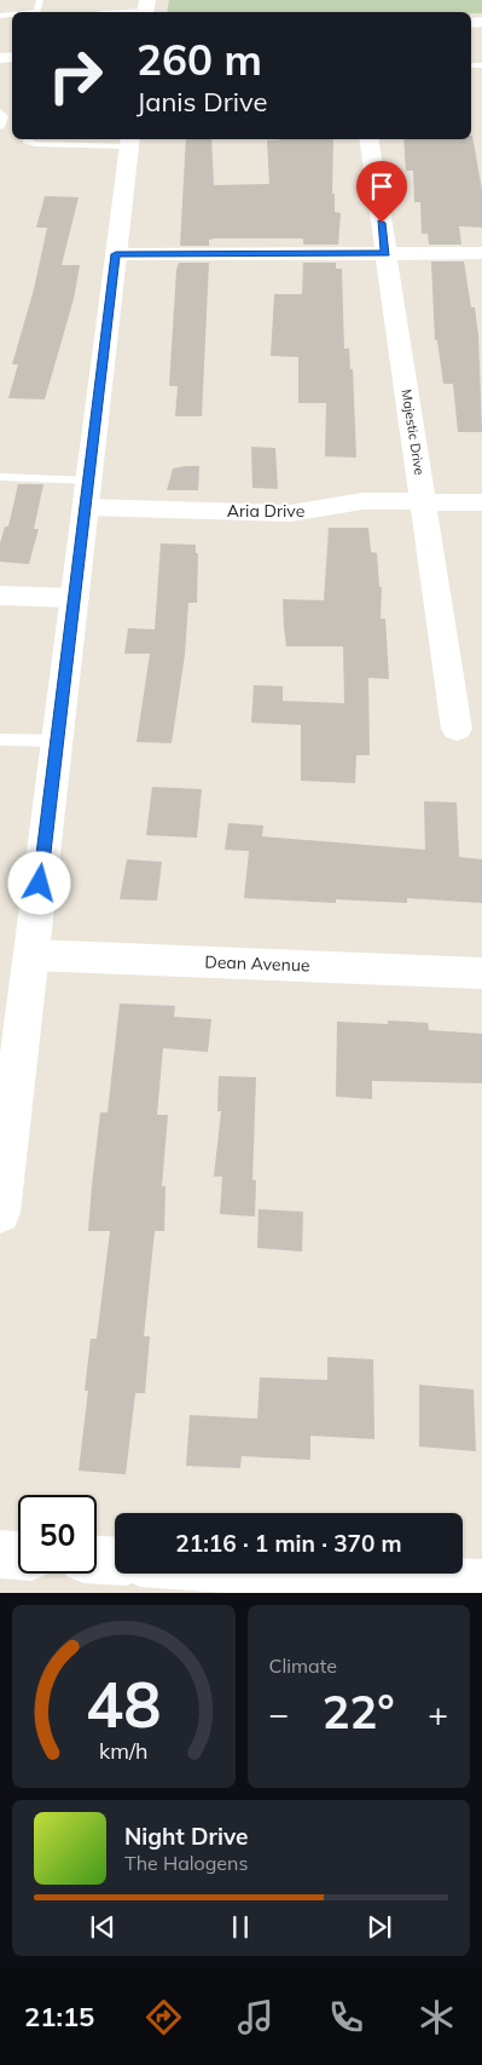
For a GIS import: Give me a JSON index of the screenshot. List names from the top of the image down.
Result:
{
  "streets": {
    "street": ["Majestic Drive", "Aria Drive", "Dean Avenue"]
  },
  "crossings": [
    ["Majestic Drive", "Aria Drive"]
  ],
  "page": {
    "turn": ["260 m", "Janis Drive"],
    "limit": "50",
    "trip": "21:16 · 1 min · 370 m",
    "tile": "Climate",
    "heat": ["−", "22°", "+"],
    "song": ["Night Drive", "The Halogens"],
    "tabs": "21:15",
    "gauge": ["48", "km/h"]
  }
}
